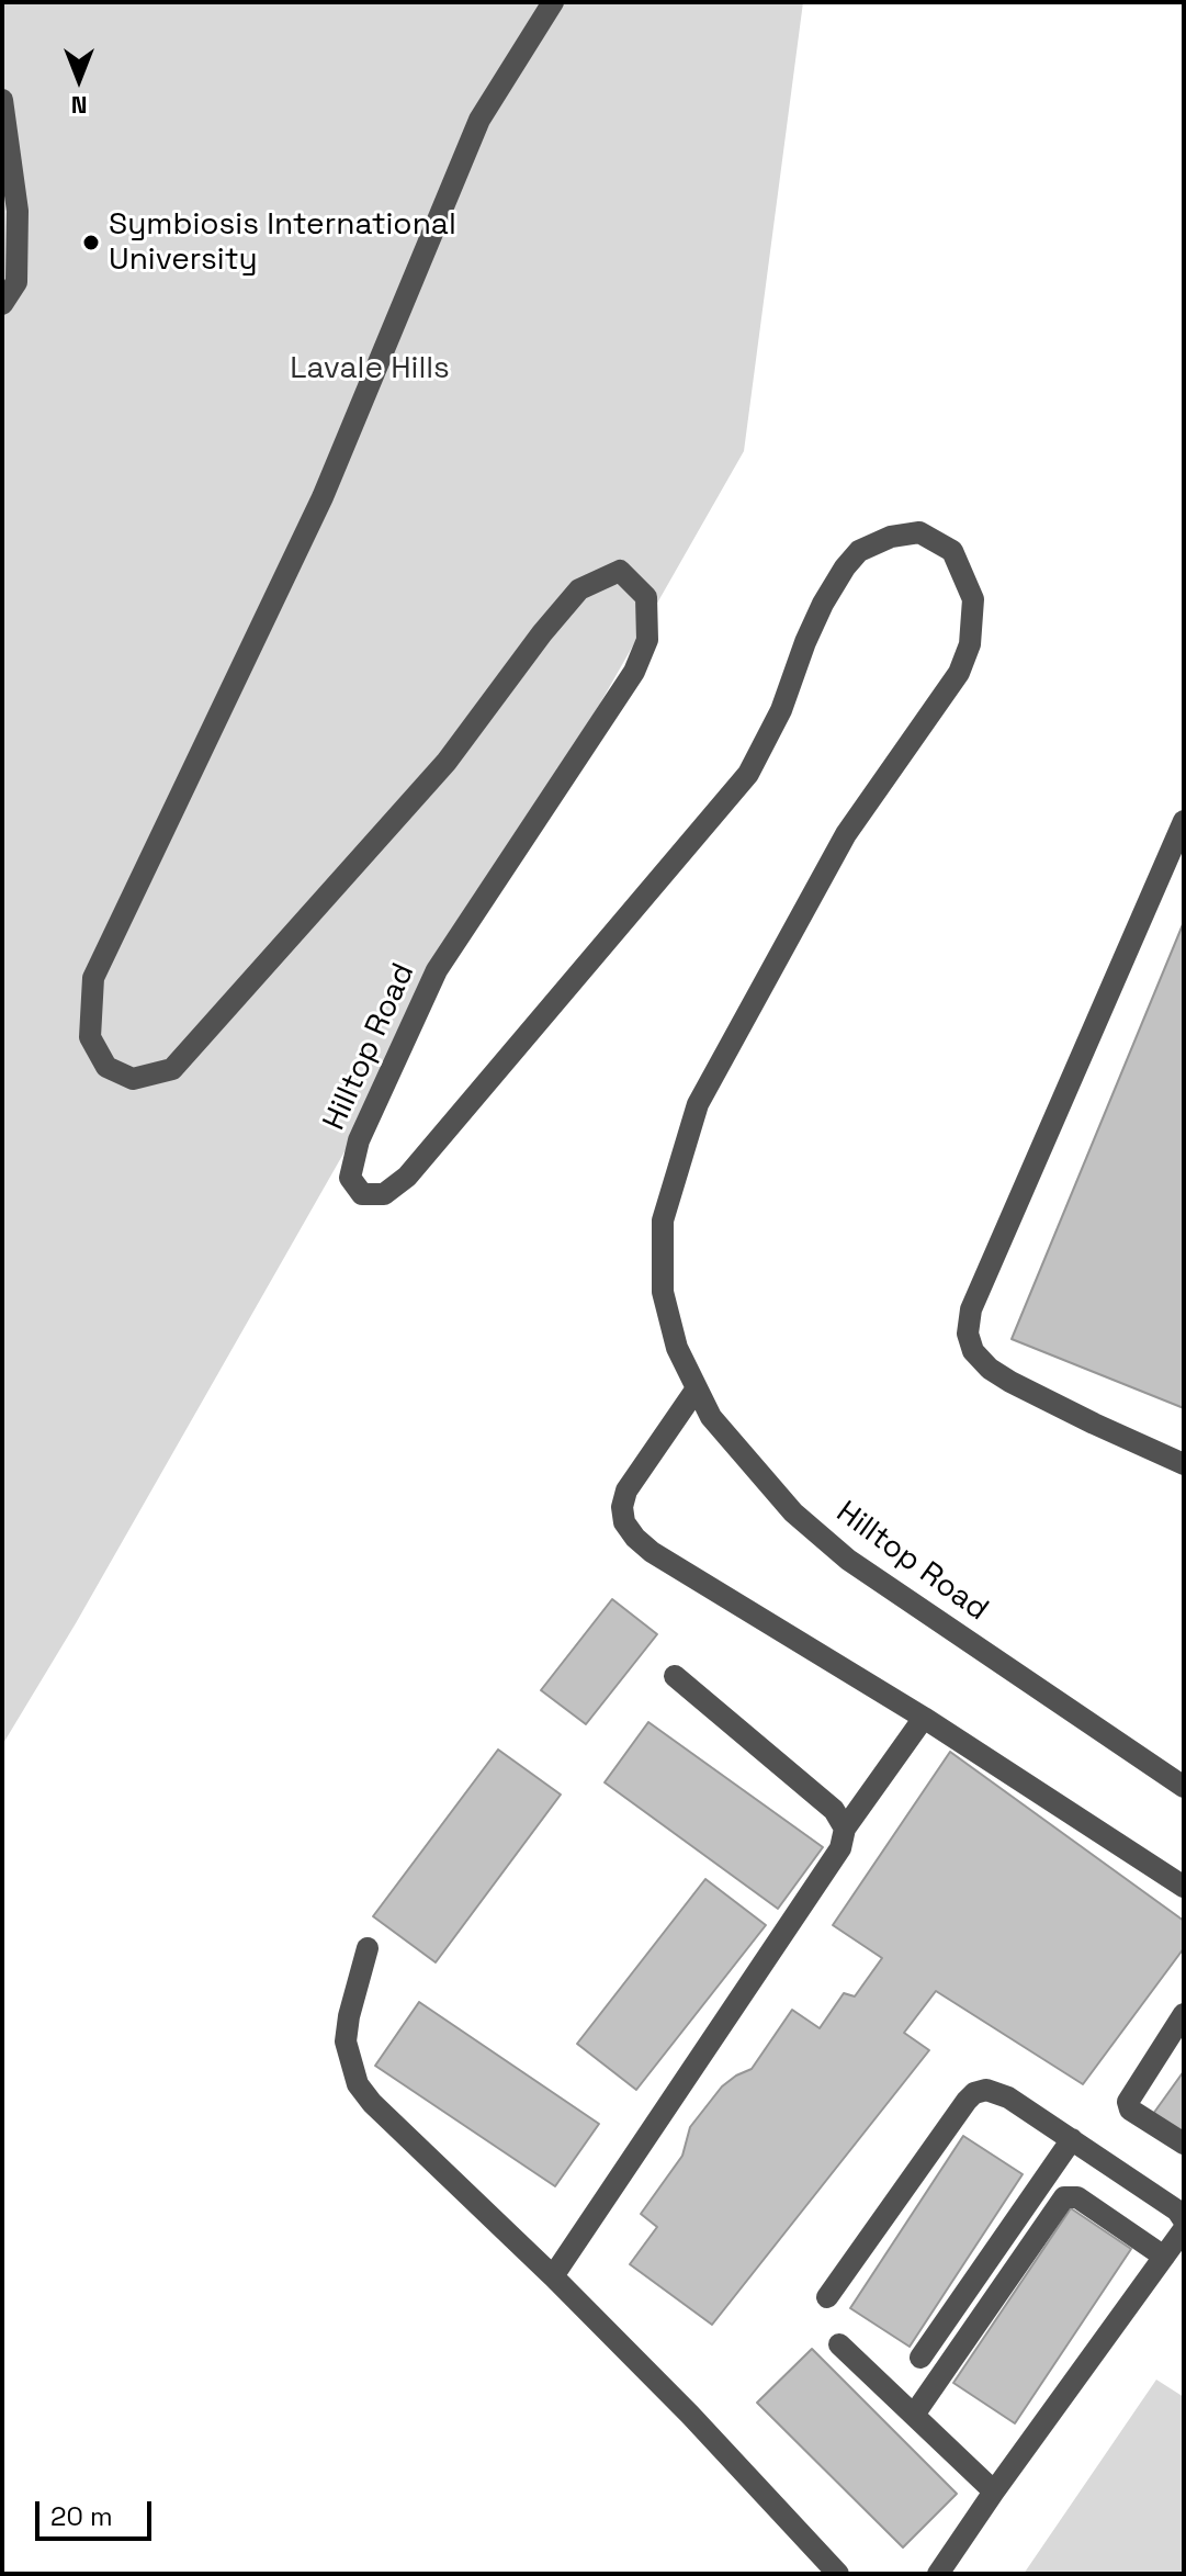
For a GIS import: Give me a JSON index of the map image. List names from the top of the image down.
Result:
{
  "streets": {
    "lane": ["Hilltop Road"]
  },
  "parks": ["Lavale Hills"],
  "places": ["Symbiosis International University"],
  "scale_bar": "20 m",
  "north": "bottom"
}
